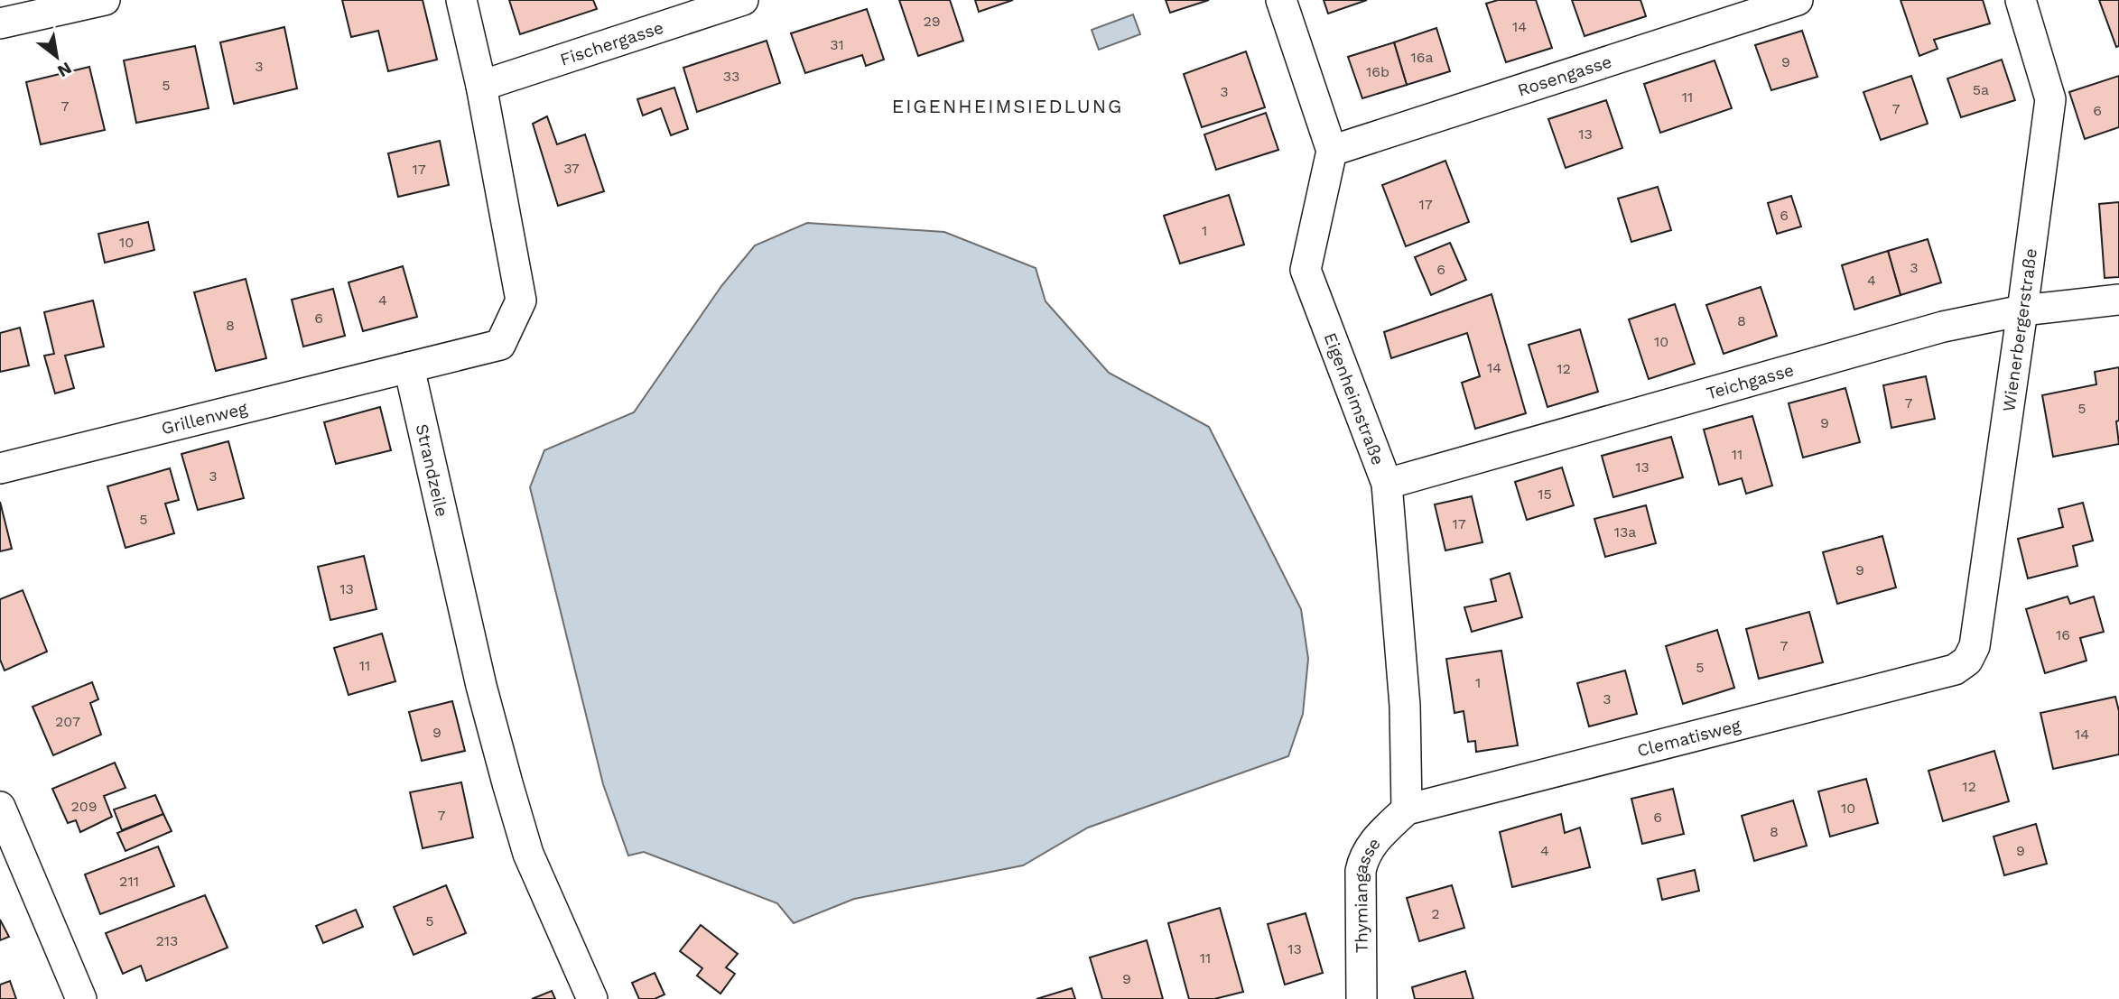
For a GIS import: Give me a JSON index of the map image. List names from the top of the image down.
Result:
{
  "streets": {
    "street": [
      "Fischergasse",
      "Rosengasse",
      "Wienerbergerstraße",
      "Teichgasse",
      "Eigenheimstraße",
      "Grillenweg",
      "Strandzeile",
      "Clematisweg",
      "Thymiangasse"
    ]
  },
  "crossings": [
    ["Rosengasse", "Eigenheimstraße"],
    ["Wienerbergerstraße", "Teichgasse"],
    ["Wienerbergerstraße", "Clematisweg"],
    ["Teichgasse", "Eigenheimstraße"],
    ["Eigenheimstraße", "Clematisweg"],
    ["Eigenheimstraße", "Thymiangasse"],
    ["Grillenweg", "Strandzeile"],
    ["Clematisweg", "Thymiangasse"]
  ],
  "districts": ["EIGENHEIMSIEDLUNG"],
  "house_numbers": [
    "29",
    "14",
    "31",
    "16a",
    "9",
    "3",
    "16b",
    "33",
    "5",
    "5a",
    "3",
    "11",
    "7",
    "7",
    "6",
    "13",
    "37",
    "17",
    "17",
    "6",
    "1",
    "10",
    "3",
    "6",
    "4",
    "4",
    "6",
    "8",
    "8",
    "10",
    "14",
    "12",
    "7",
    "5",
    "9",
    "11",
    "13",
    "3",
    "15",
    "5",
    "17",
    "13a",
    "9",
    "13",
    "16",
    "7",
    "11",
    "5",
    "1",
    "3",
    "207",
    "9",
    "14",
    "12",
    "209",
    "10",
    "7",
    "6",
    "8",
    "4",
    "9",
    "211",
    "2",
    "5",
    "213",
    "13",
    "11",
    "9"
  ],
  "north": "bottom right"
}
